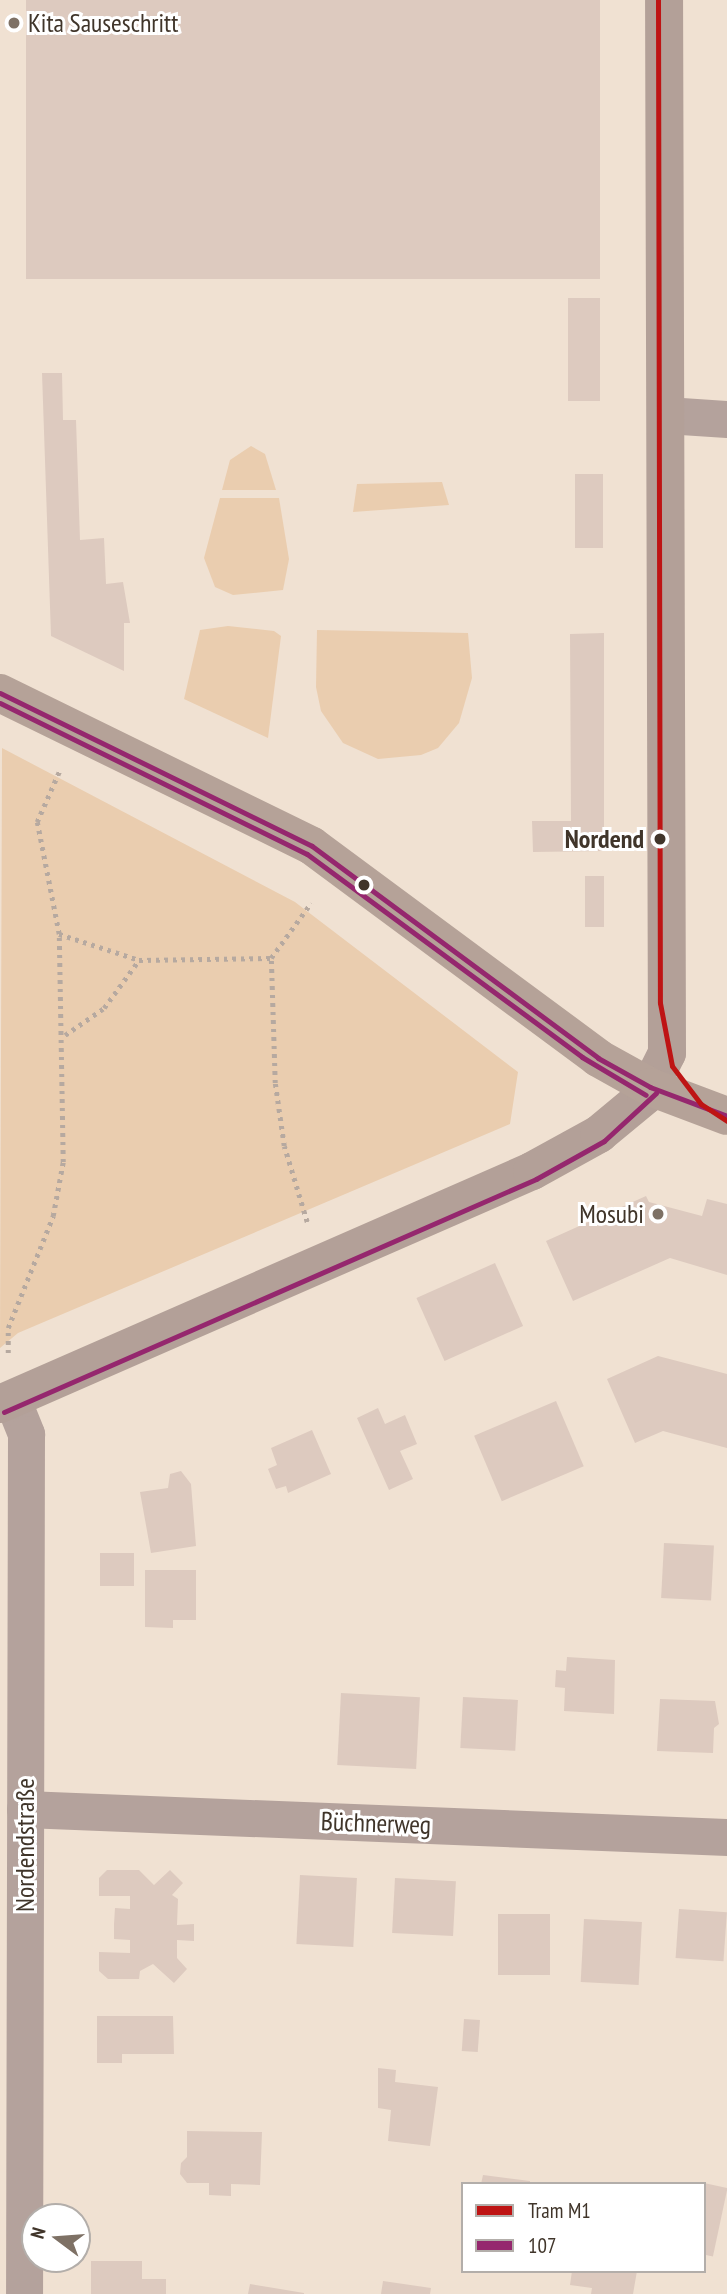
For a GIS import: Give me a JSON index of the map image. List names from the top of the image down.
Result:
{
  "streets": {
    "street": ["Büchnerweg", "Nordendstraße"]
  },
  "crossings": [
    ["Büchnerweg", "Nordendstraße"]
  ],
  "places": ["Kita Sauseschritt", "Nordend", "Mosubi"],
  "lines": ["tram line M1", "transit line 107"],
  "legend": ["Tram M1", "107"],
  "north": "left"
}
